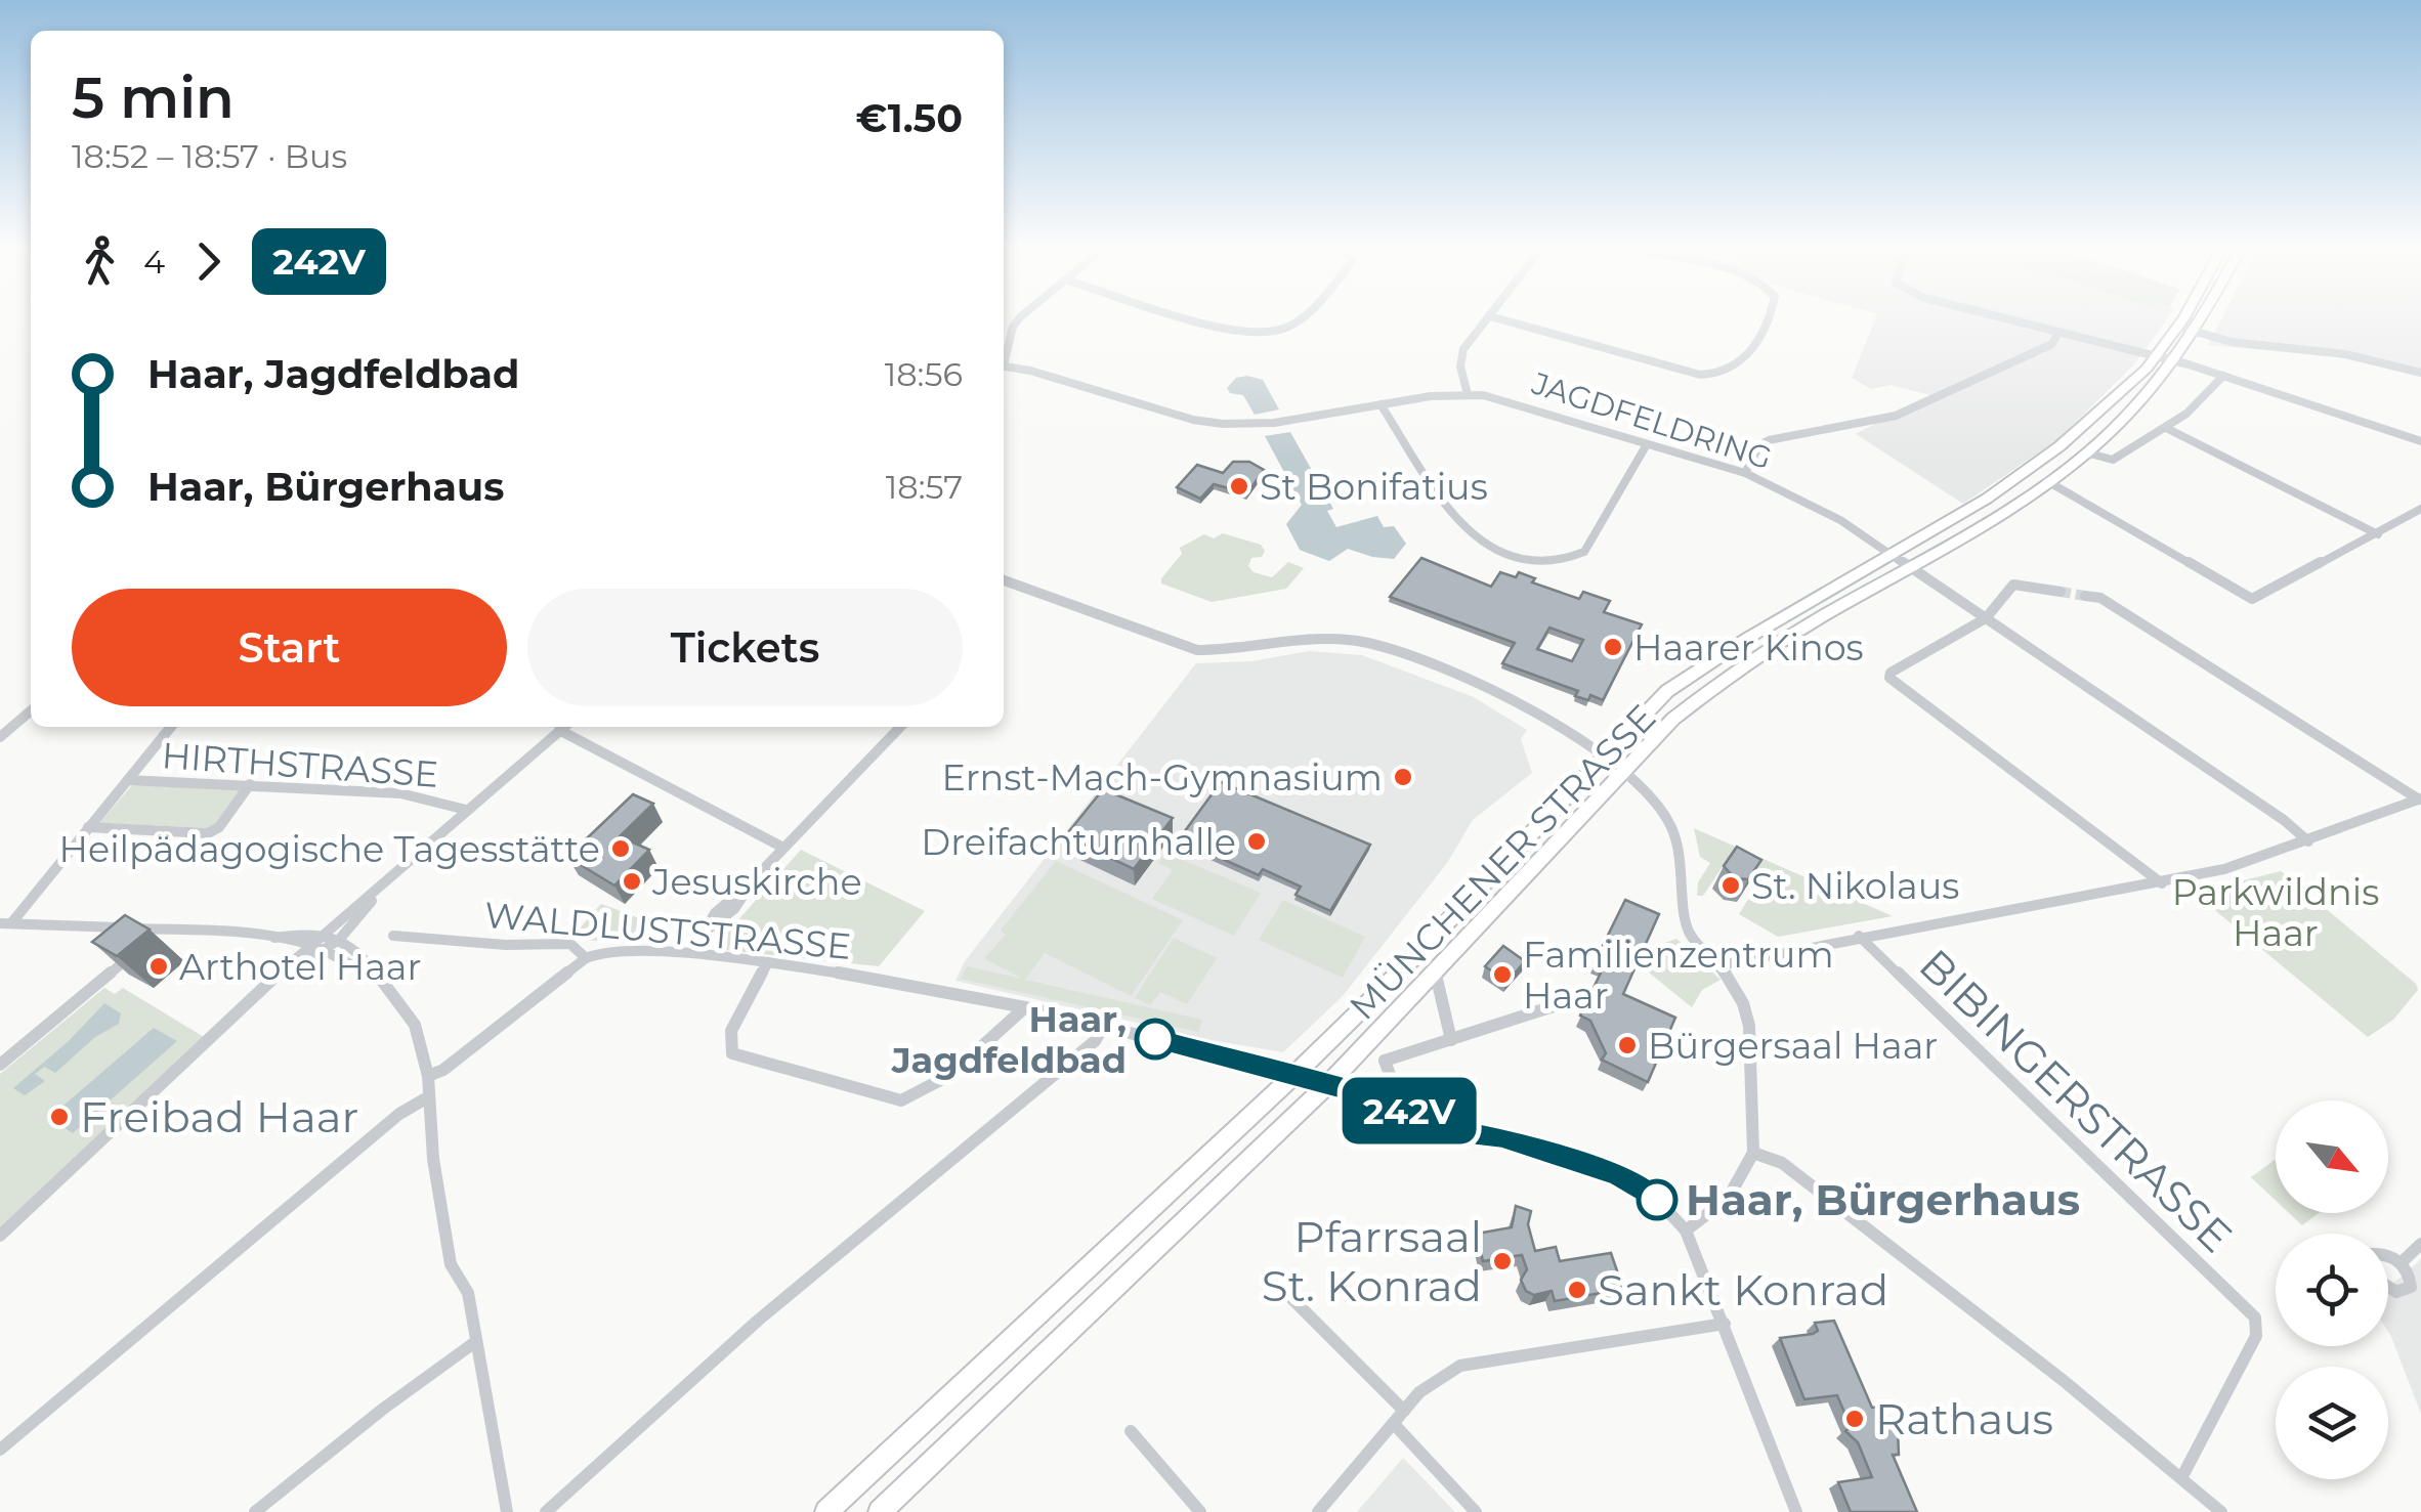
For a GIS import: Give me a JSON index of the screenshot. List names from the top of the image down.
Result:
{
  "streets": {
    "main road": ["MÜNCHENER STRASSE"],
    "street": [
      "JAGDFELDRING",
      "HIRTHSTRASSE",
      "WALDLUSTSTRASSE",
      "BIBINGERSTRASSE"
    ]
  },
  "crossings": [
    ["JAGDFELDRING", "MÜNCHENER STRASSE"],
    ["MÜNCHENER STRASSE", "WALDLUSTSTRASSE"]
  ],
  "parks": ["Parkwildnis Haar"],
  "places": [
    "St Bonifatius",
    "Haarer Kinos",
    "Ernst-Mach-Gymnasium",
    "Dreifachturnhalle",
    "Heilpädagogische Tagesstätte",
    "Jesuskirche",
    "St. Nikolaus",
    "Arthotel Haar",
    "Familienzentrum Haar",
    "Haar, Jagdfeldbad",
    "Bürgersaal Haar",
    "Freibad Haar",
    "Haar, Bürgerhaus",
    "Pfarrsaal St. Konrad",
    "Sankt Konrad",
    "Rathaus"
  ],
  "lines": ["bus line 242V"],
  "north": "bottom right",
  "page": {
    "on_map": "242V",
    "heading": ["5 min", "18:52 – 18:57 · Bus", "€1.50"],
    "legs": ["4", "242V"],
    "list": [
      {
        "name": "Haar, Jagdfeldbad",
        "value": "18:56"
      },
      {
        "name": "Haar, Bürgerhaus",
        "value": "18:57"
      }
    ],
    "buttons": ["Start", "Tickets"]
  }
}
